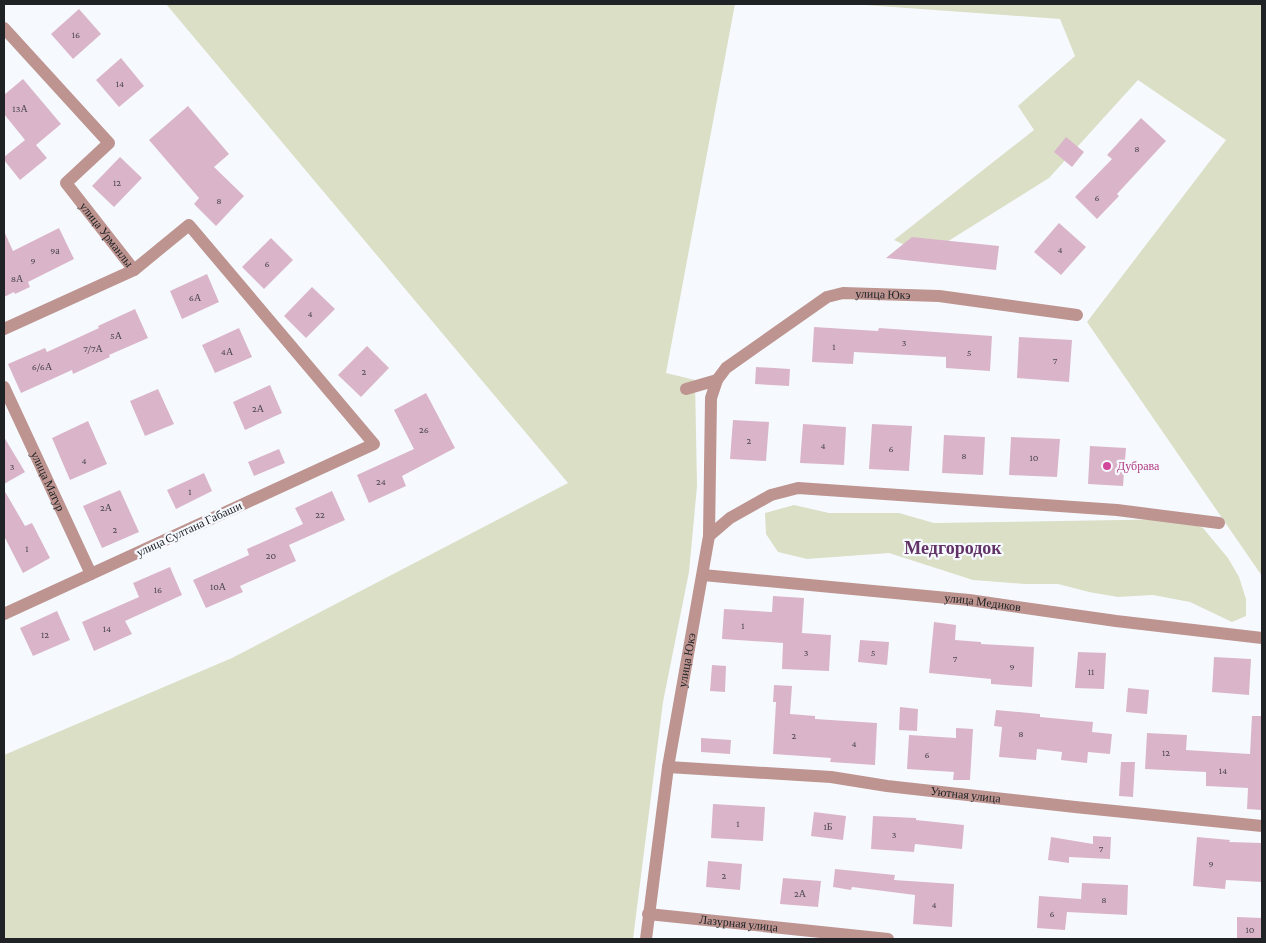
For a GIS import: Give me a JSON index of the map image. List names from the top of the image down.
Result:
{
  "streets": {
    "street": [
      "улица Урманлы",
      "улица Юкэ",
      "улица Матур",
      "улица Султана Габаши",
      "улица Медиков",
      "Уютная улица",
      "Лазурная улица"
    ]
  },
  "crossings": [
    ["улица Урманлы", "улица Султана Габаши"],
    ["улица Юкэ", "улица Медиков"],
    ["улица Юкэ", "Уютная улица"],
    ["улица Юкэ", "Лазурная улица"],
    ["улица Матур", "улица Султана Габаши"]
  ],
  "districts": ["Медгородок"],
  "places": ["Дубрава"],
  "house_numbers": [
    "16",
    "14",
    "13А",
    "8",
    "12",
    "6",
    "8",
    "4",
    "9а",
    "9",
    "6",
    "8А",
    "6А",
    "4",
    "5А",
    "3",
    "1",
    "7/7А",
    "4А",
    "5",
    "7",
    "6/6А",
    "2",
    "2А",
    "26",
    "2",
    "4",
    "6",
    "8",
    "10",
    "4",
    "3",
    "24",
    "1",
    "2А",
    "22",
    "2",
    "1",
    "20",
    "10А",
    "16",
    "1",
    "14",
    "12",
    "3",
    "5",
    "7",
    "9",
    "11",
    "8",
    "2",
    "4",
    "12",
    "6",
    "14",
    "1",
    "1Б",
    "3",
    "7",
    "9",
    "2",
    "2А",
    "8",
    "4",
    "6",
    "10"
  ]
}
